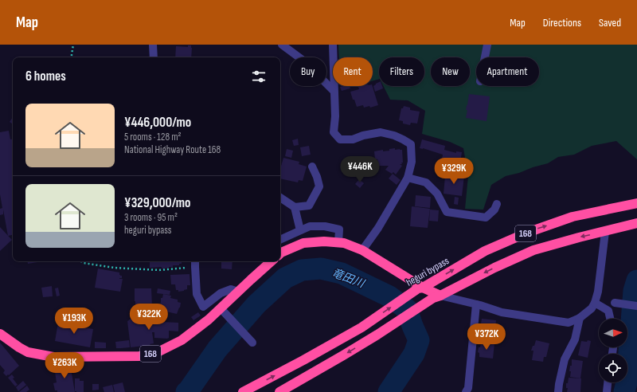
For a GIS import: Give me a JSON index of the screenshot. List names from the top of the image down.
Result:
{
  "streets": {
    "highway": ["168", "heguri bypass"]
  },
  "water": ["竜田川"],
  "north": "right",
  "page": {
    "header": "Map",
    "nav": ["Map", "Directions", "Saved"],
    "chip": [
      "Buy",
      "Rent",
      "Filters",
      "New",
      "Apartment"
    ],
    "heading": "6 homes",
    "list": [
      {
        "name": "¥446,000/mo",
        "note": "5 rooms · 128 m² · National Highway Route 168"
      },
      {
        "name": "¥329,000/mo",
        "note": "3 rooms · 95 m² · heguri bypass"
      }
    ],
    "price": [
      "¥446K",
      "¥329K",
      "¥322K",
      "¥193K",
      "¥372K",
      "¥263K"
    ]
  }
}
